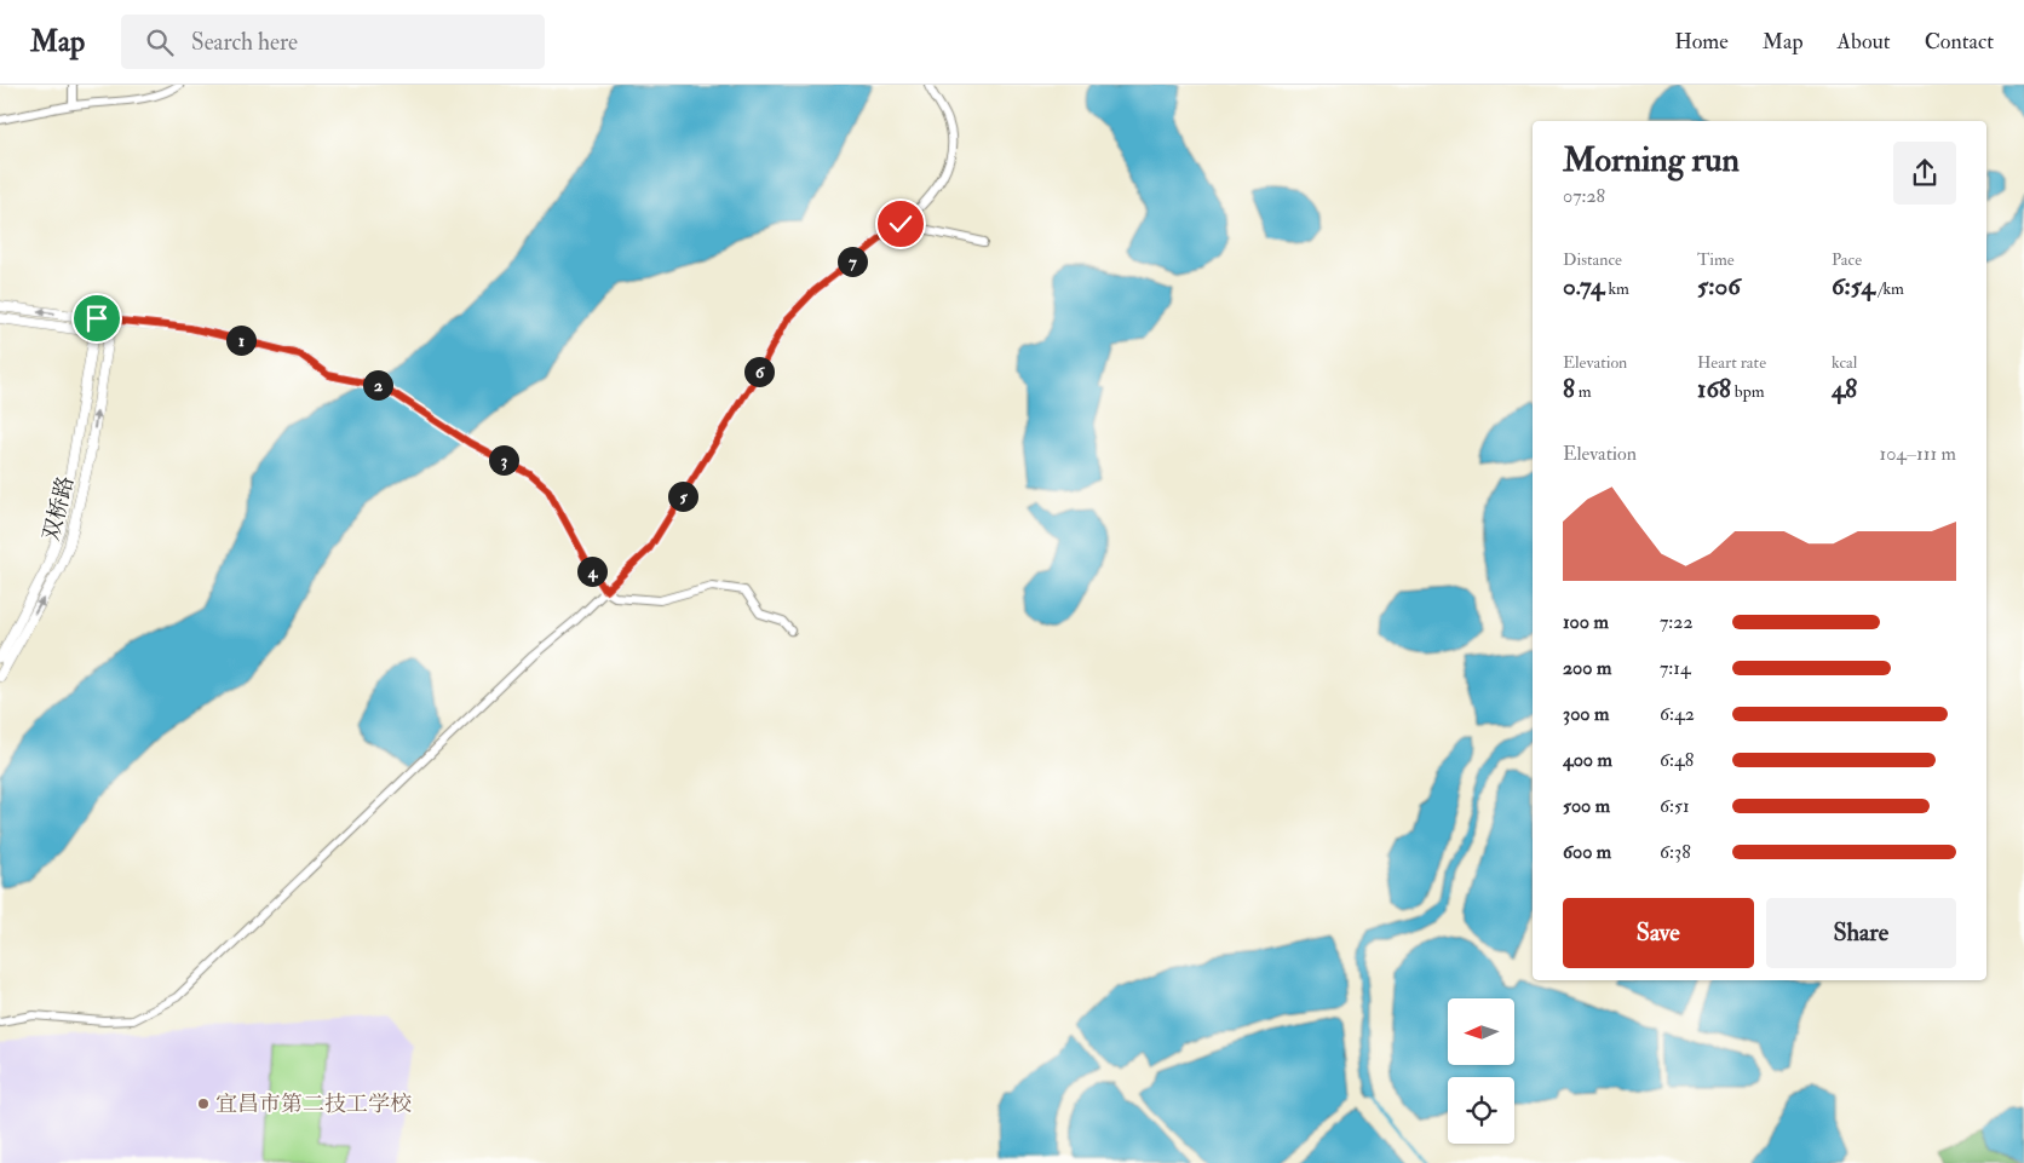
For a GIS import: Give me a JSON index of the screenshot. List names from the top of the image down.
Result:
{
  "streets": {
    "street": ["双桥路"]
  },
  "places": ["宜昌市第二技工学校"],
  "north": "left",
  "page": {
    "header": "Map",
    "search": "Search here",
    "nav": [
      "Home",
      "Map",
      "About",
      "Contact"
    ],
    "heading": ["Morning run", "07:28"],
    "stats": [
      ["Distance", "0.74 km"],
      ["Time", "5:06"],
      ["Pace", "6:54 /km"],
      ["Elevation", "8 m"],
      ["Heart rate", "168 bpm"],
      ["kcal", "48"]
    ],
    "pins": [
      "7",
      "1",
      "6",
      "2",
      "3",
      "5",
      "4"
    ],
    "chart": ["Elevation", "104–111 m"],
    "list": [
      {
        "name": "100 m",
        "note": "7:22"
      },
      {
        "name": "200 m",
        "note": "7:14"
      },
      {
        "name": "300 m",
        "note": "6:42"
      },
      {
        "name": "400 m",
        "note": "6:48"
      },
      {
        "name": "500 m",
        "note": "6:51"
      },
      {
        "name": "600 m",
        "note": "6:38"
      }
    ],
    "buttons": ["Save", "Share"]
  }
}
